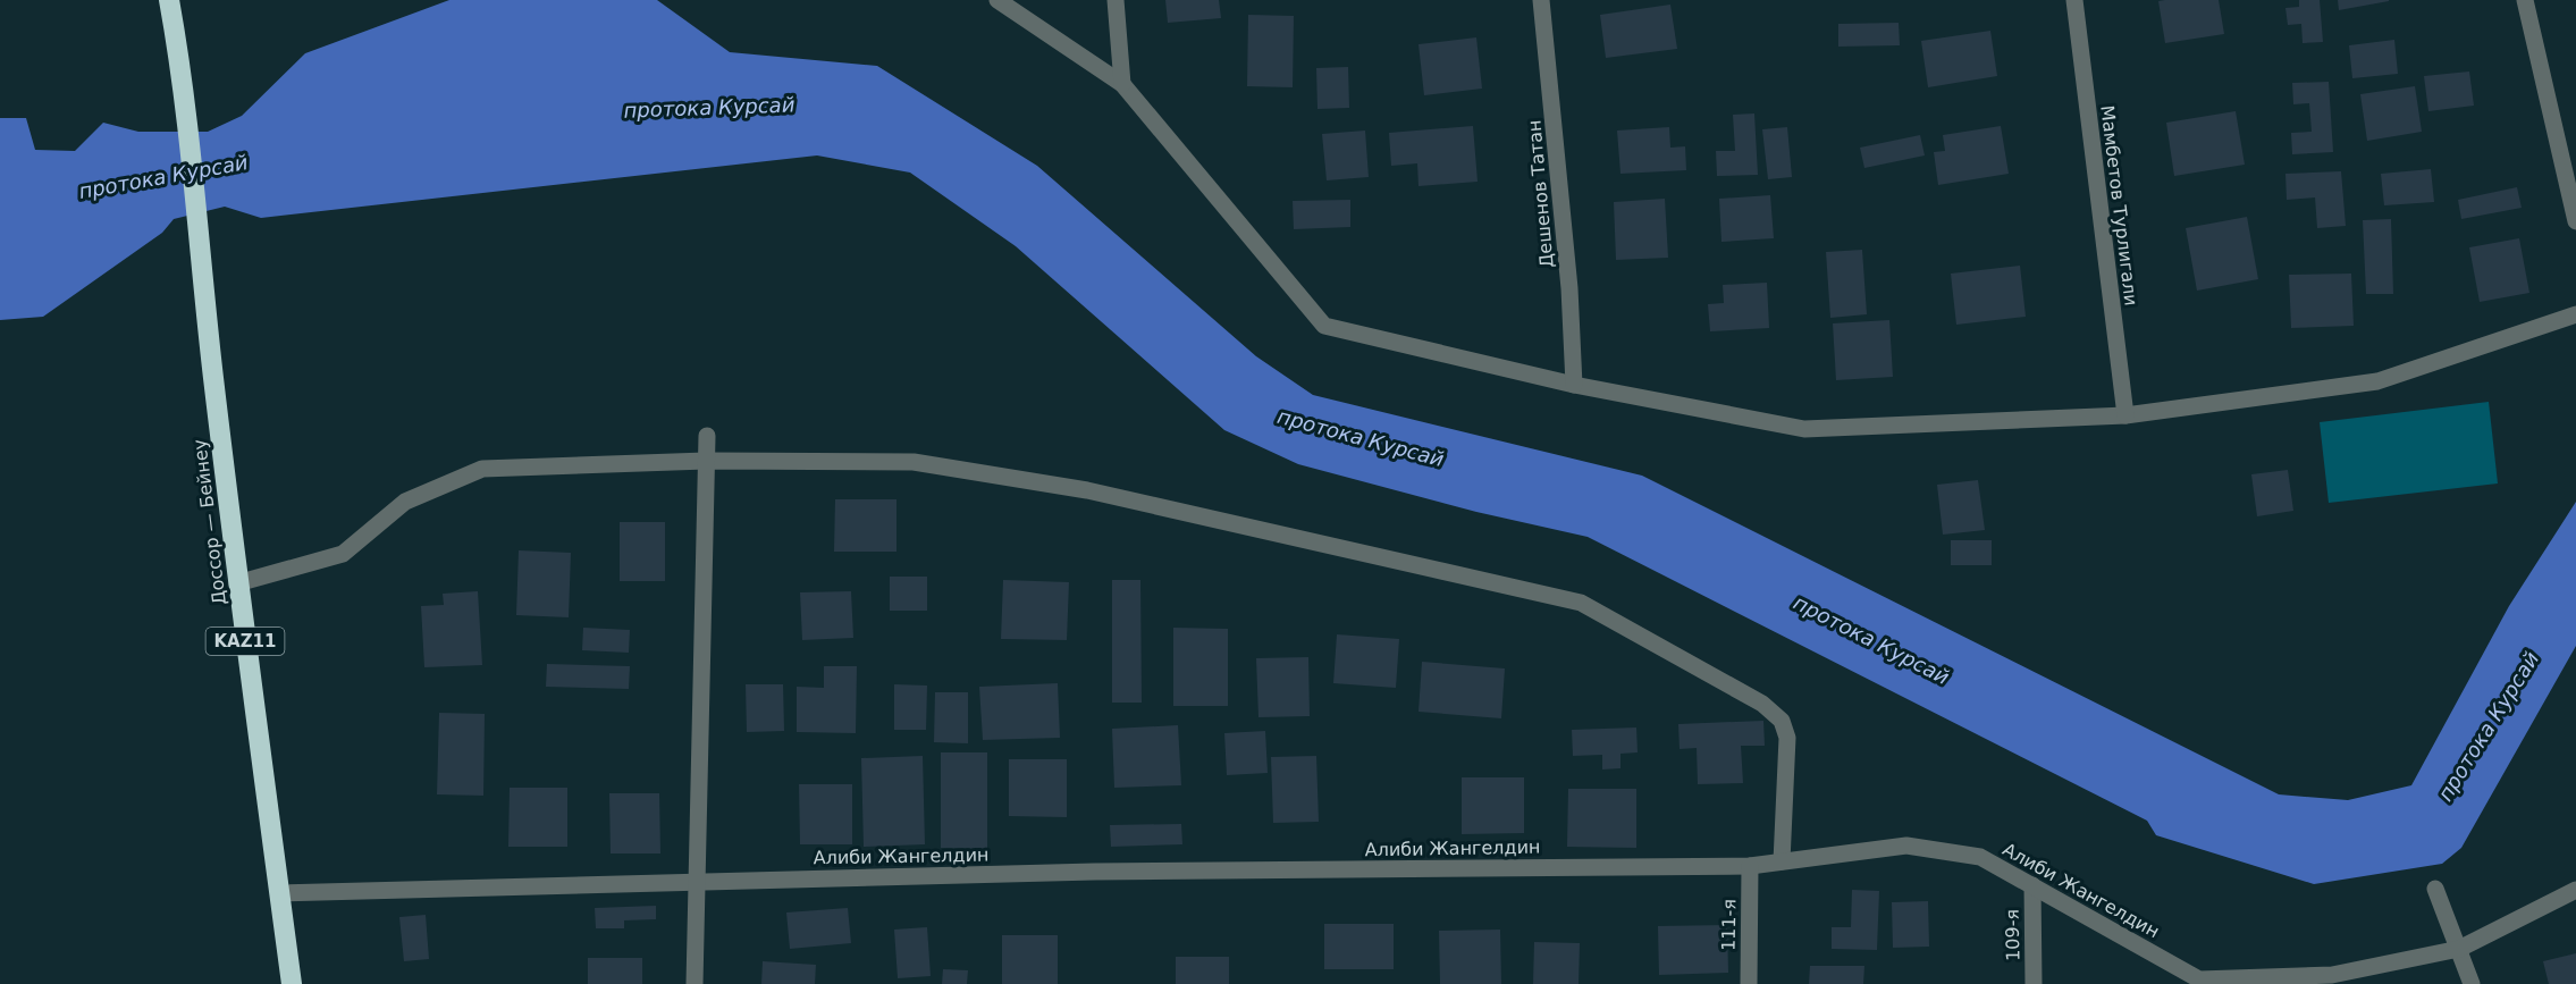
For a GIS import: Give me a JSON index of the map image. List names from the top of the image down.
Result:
{
  "streets": {
    "highway": ["Доссор — Бейнеу", "KAZ11"],
    "street": [
      "Дешенов Татан",
      "Мамбетов Турлигали",
      "Алиби Жангелдин",
      "111-я",
      "109-я"
    ]
  },
  "crossings": [
    ["Доссор — Бейнеу", "Алиби Жангелдин"],
    ["Алиби Жангелдин", "111-я"],
    ["Алиби Жангелдин", "109-я"]
  ],
  "water": ["протока Курсай"]
}
